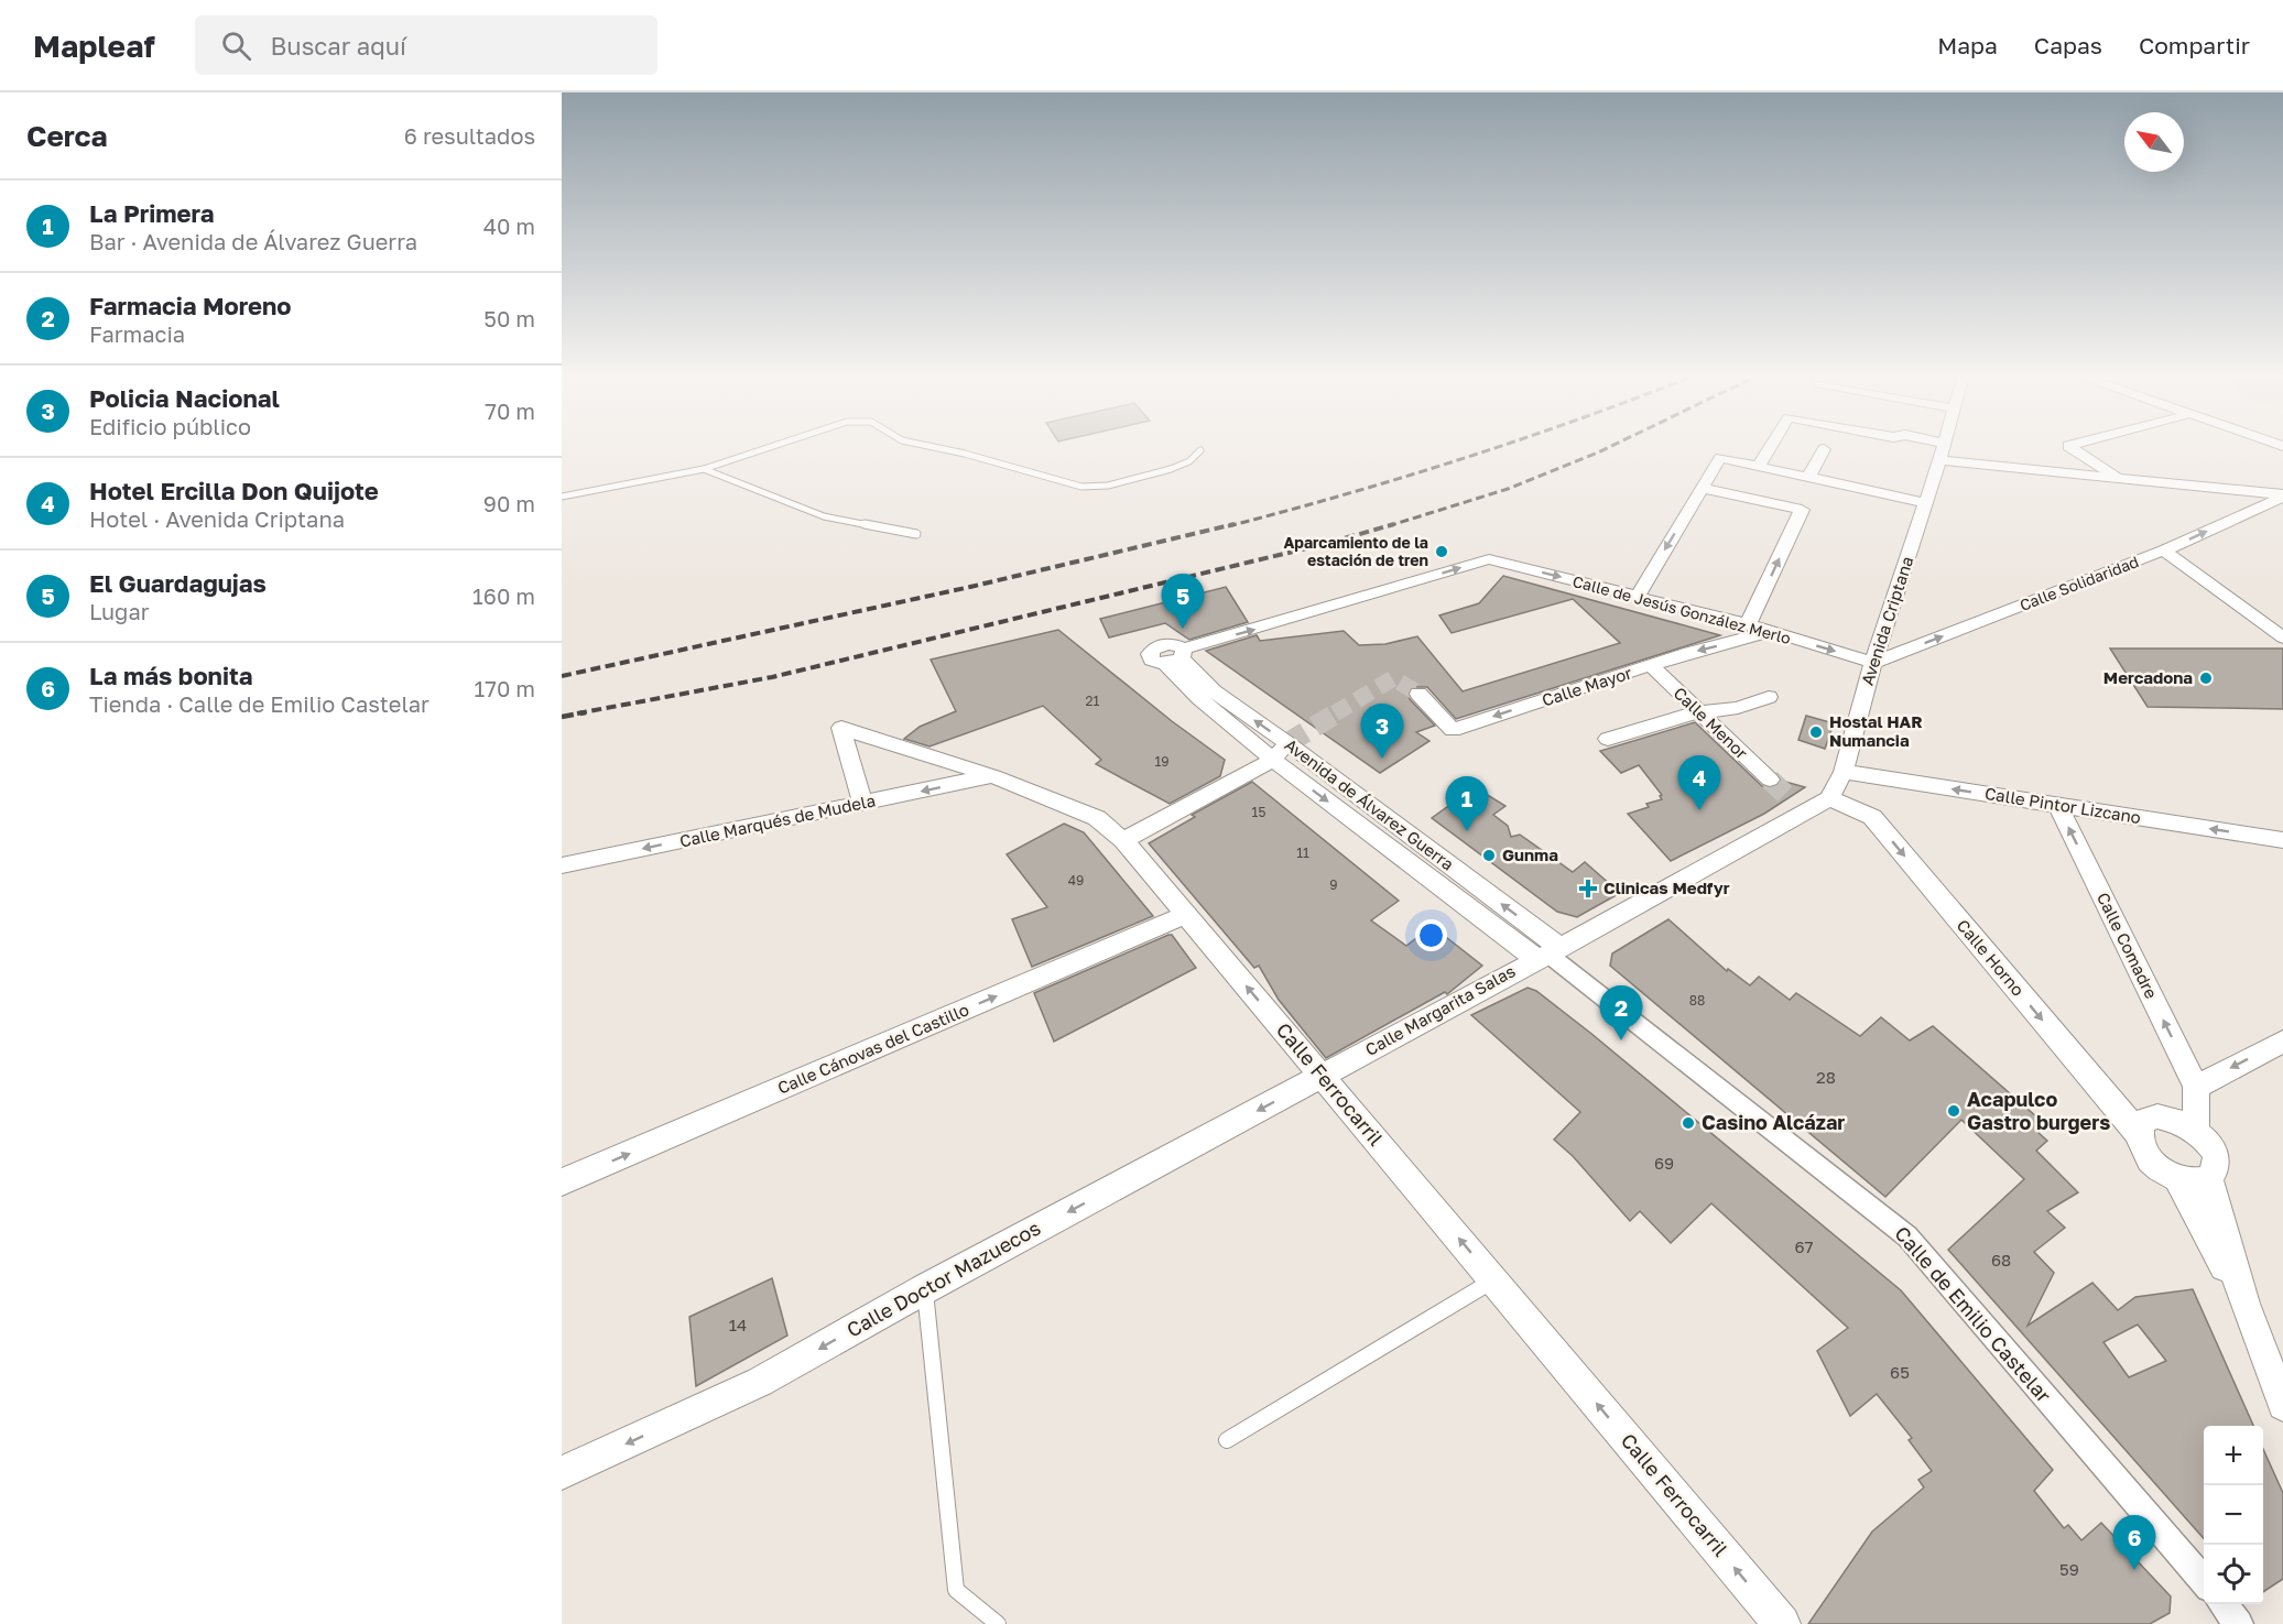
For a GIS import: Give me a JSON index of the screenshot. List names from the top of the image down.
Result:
{
  "streets": {
    "street": [
      "Calle Solidaridad",
      "Calle de Jesús González Merlo",
      "Avenida Criptana",
      "Calle Mayor",
      "Calle Menor",
      "Avenida de Álvarez Guerra",
      "Calle Pintor Lizcano",
      "Calle Marqués de Mudela",
      "Calle Comadre",
      "Calle Horno",
      "Calle Margarita Salas",
      "Calle Cánovas del Castillo",
      "Calle Ferrocarril",
      "Calle Doctor Mazuecos",
      "Calle de Emilio Castelar"
    ]
  },
  "crossings": [
    ["Calle Solidaridad", "Calle de Jesús González Merlo"],
    ["Calle Solidaridad", "Avenida Criptana"],
    ["Calle de Jesús González Merlo", "Avenida Criptana"],
    ["Calle de Jesús González Merlo", "Calle Mayor"],
    ["Calle de Jesús González Merlo", "Avenida de Álvarez Guerra"],
    ["Avenida Criptana", "Calle Pintor Lizcano"],
    ["Avenida Criptana", "Calle Horno"],
    ["Calle Mayor", "Calle Menor"],
    ["Avenida de Álvarez Guerra", "Calle Margarita Salas"],
    ["Avenida de Álvarez Guerra", "Calle de Emilio Castelar"],
    ["Calle Pintor Lizcano", "Calle Comadre"],
    ["Calle Marqués de Mudela", "Calle Ferrocarril"],
    ["Calle Margarita Salas", "Calle Ferrocarril"],
    ["Calle Margarita Salas", "Calle Doctor Mazuecos"],
    ["Calle Margarita Salas", "Calle de Emilio Castelar"],
    ["Calle Cánovas del Castillo", "Calle Ferrocarril"],
    ["Calle Ferrocarril", "Calle Doctor Mazuecos"]
  ],
  "one_way": [
    "Calle Solidaridad",
    "Calle Pintor Lizcano",
    "Calle Marqués de Mudela",
    "Calle Comadre",
    "Calle Horno",
    "Calle Cánovas del Castillo",
    "Calle Ferrocarril",
    "Calle Doctor Mazuecos"
  ],
  "places": {
    "other": [
      "Aparcamiento de la estación de tren",
      "Mercadona",
      "Hostal HAR Numancia",
      "Gunma",
      "Acapulco Gastro burgers",
      "Casino Alcázar"
    ],
    "health": ["Clinicas Medfyr"]
  },
  "house_numbers": [
    "21",
    "19",
    "15",
    "11",
    "49",
    "9",
    "88",
    "28",
    "69",
    "67",
    "68",
    "14",
    "65",
    "59"
  ],
  "north": "top left",
  "page": {
    "header": "Mapleaf",
    "search": "Buscar aquí",
    "nav": ["Mapa", "Capas", "Compartir"],
    "heading": ["Cerca", "6 resultados"],
    "list": [
      {
        "mark": "1",
        "name": "La Primera",
        "note": "Bar · Avenida de Álvarez Guerra",
        "value": "40 m"
      },
      {
        "mark": "2",
        "name": "Farmacia Moreno",
        "note": "Farmacia",
        "value": "50 m"
      },
      {
        "mark": "3",
        "name": "Policia Nacional",
        "note": "Edificio público",
        "value": "70 m"
      },
      {
        "mark": "4",
        "name": "Hotel Ercilla Don Quijote",
        "note": "Hotel · Avenida Criptana",
        "value": "90 m"
      },
      {
        "mark": "5",
        "name": "El Guardagujas",
        "note": "Lugar",
        "value": "160 m"
      },
      {
        "mark": "6",
        "name": "La más bonita",
        "note": "Tienda · Calle de Emilio Castelar",
        "value": "170 m"
      }
    ],
    "pins": [
      "5",
      "3",
      "4",
      "1",
      "2",
      "6"
    ],
    "map_buttons": ["+", "−"]
  }
}
